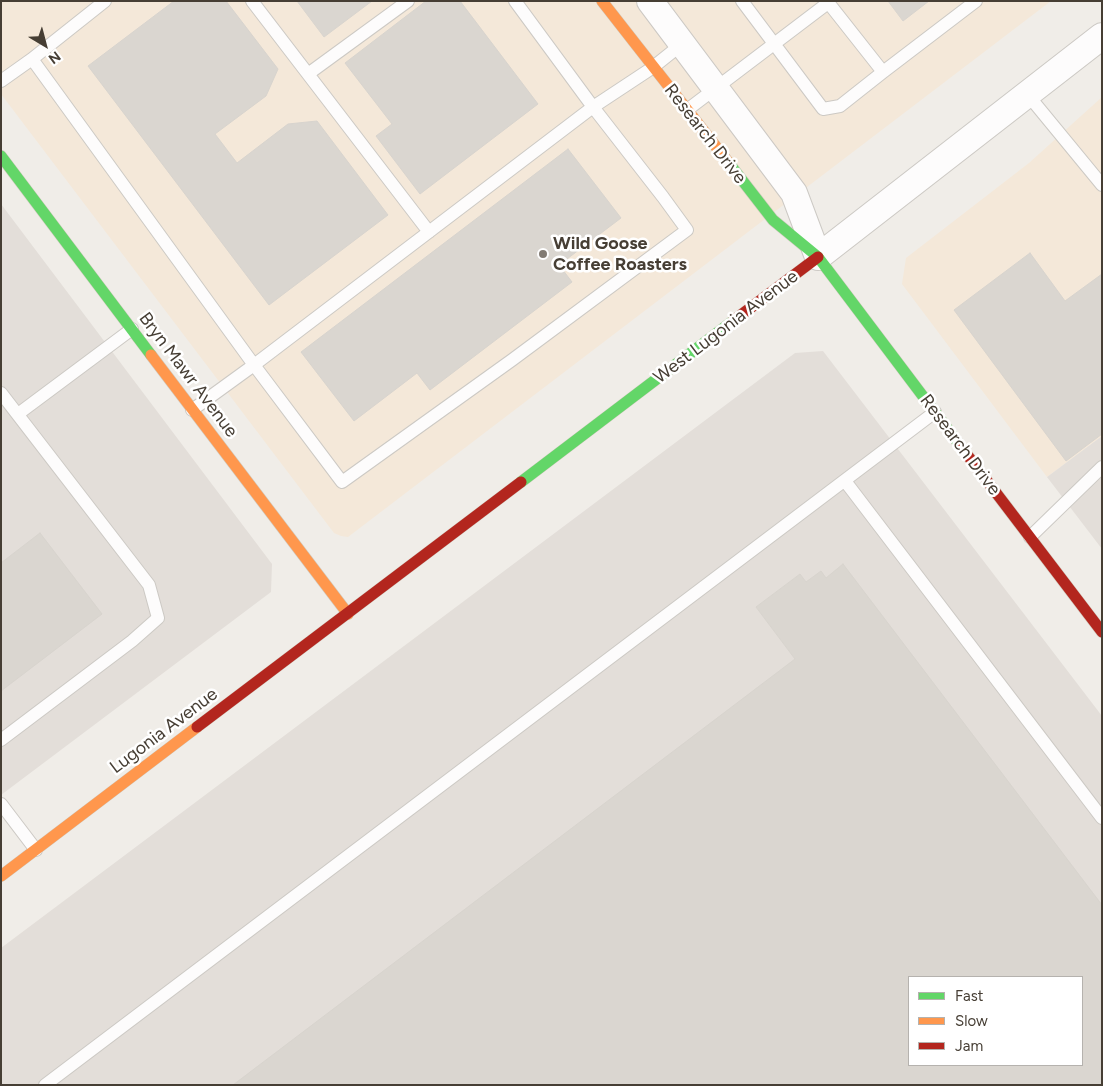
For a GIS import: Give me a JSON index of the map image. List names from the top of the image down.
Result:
{
  "streets": {
    "street": [
      "Research Drive",
      "West Lugonia Avenue",
      "Bryn Mawr Avenue",
      "Lugonia Avenue"
    ]
  },
  "crossings": [
    ["Research Drive", "West Lugonia Avenue"],
    ["West Lugonia Avenue", "Bryn Mawr Avenue"],
    ["West Lugonia Avenue", "Lugonia Avenue"],
    ["Bryn Mawr Avenue", "Lugonia Avenue"]
  ],
  "places": ["Wild Goose Coffee Roasters"],
  "legend": ["Fast", "Slow", "Jam"],
  "north": "bottom right"
}
